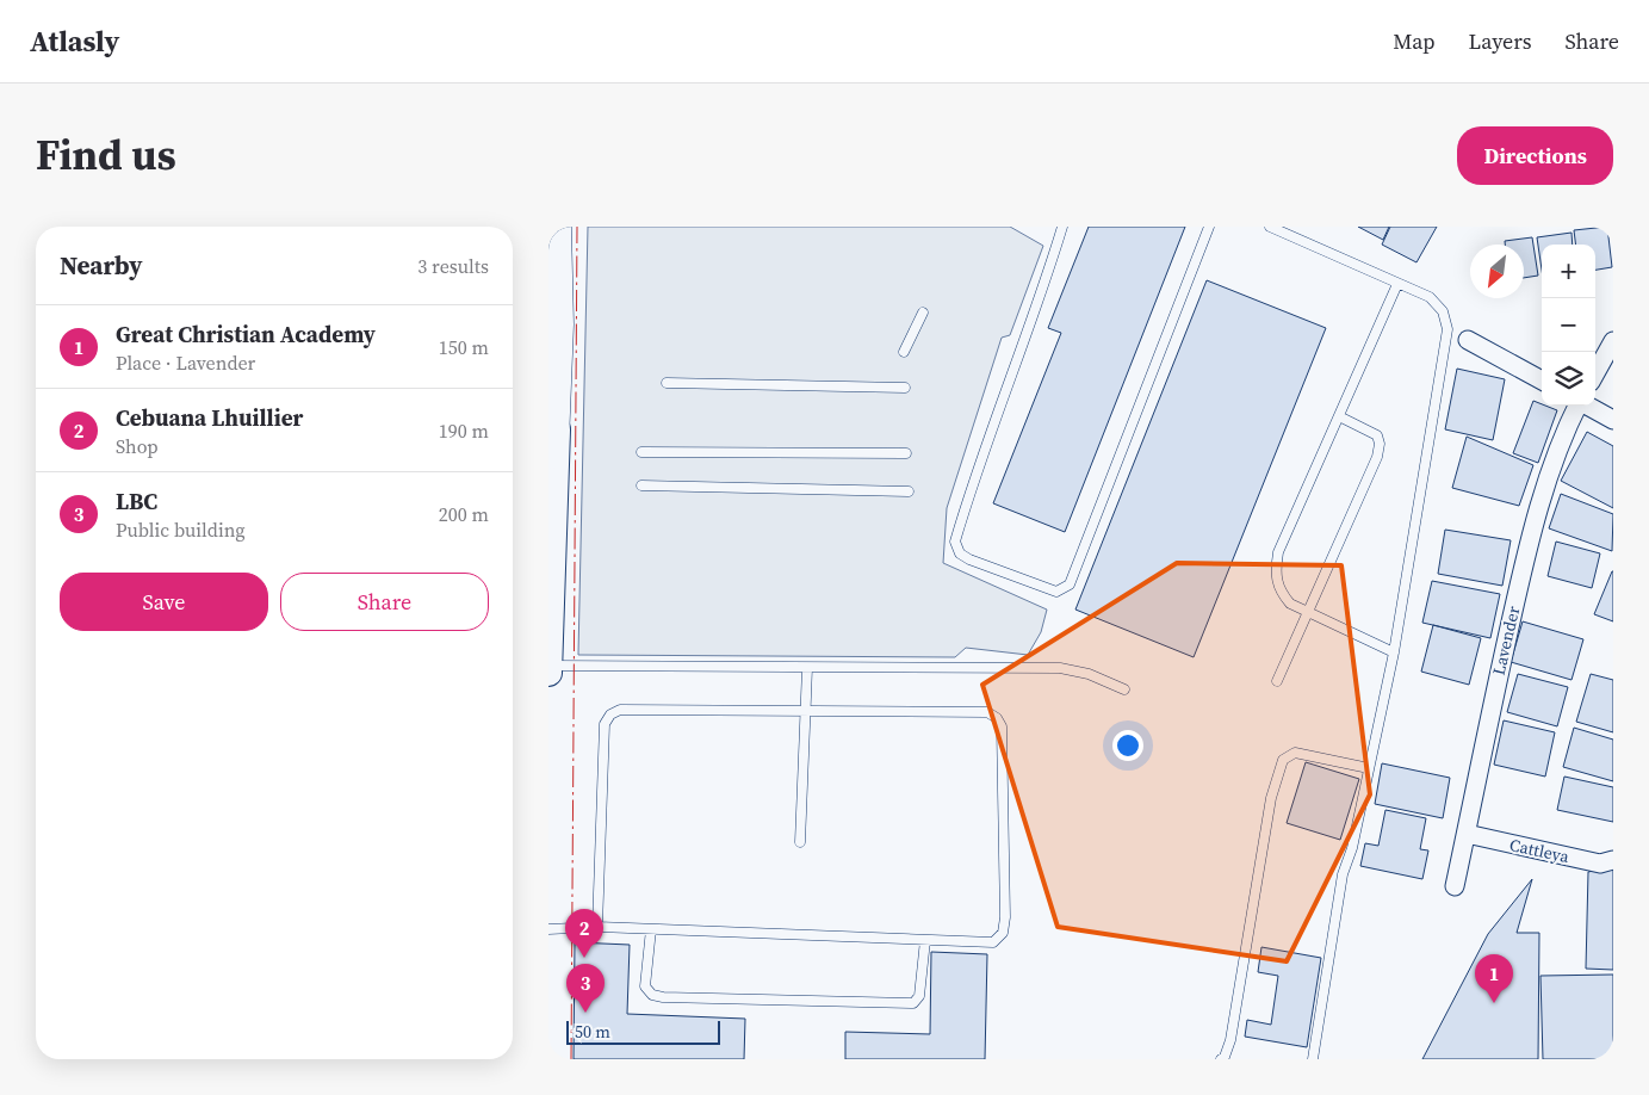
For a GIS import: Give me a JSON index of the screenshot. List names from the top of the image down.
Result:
{
  "streets": {
    "street": ["Lavender", "Cattleya"]
  },
  "crossings": [
    ["Lavender", "Cattleya"]
  ],
  "scale_bar": "50 m",
  "north": "bottom left",
  "page": {
    "header": "Atlasly",
    "nav": ["Map", "Layers", "Share"],
    "title": "Find us",
    "buttons": [
      "Directions",
      ["Save", "Share"]
    ],
    "heading": ["Nearby", "3 results"],
    "map_buttons": ["+", "−"],
    "list": [
      {
        "mark": "1",
        "name": "Great Christian Academy",
        "note": "Place · Lavender",
        "value": "150 m"
      },
      {
        "mark": "2",
        "name": "Cebuana Lhuillier",
        "note": "Shop",
        "value": "190 m"
      },
      {
        "mark": "3",
        "name": "LBC",
        "note": "Public building",
        "value": "200 m"
      }
    ],
    "pins": ["2", "1", "3"],
    "scale": "50 m"
  }
}
